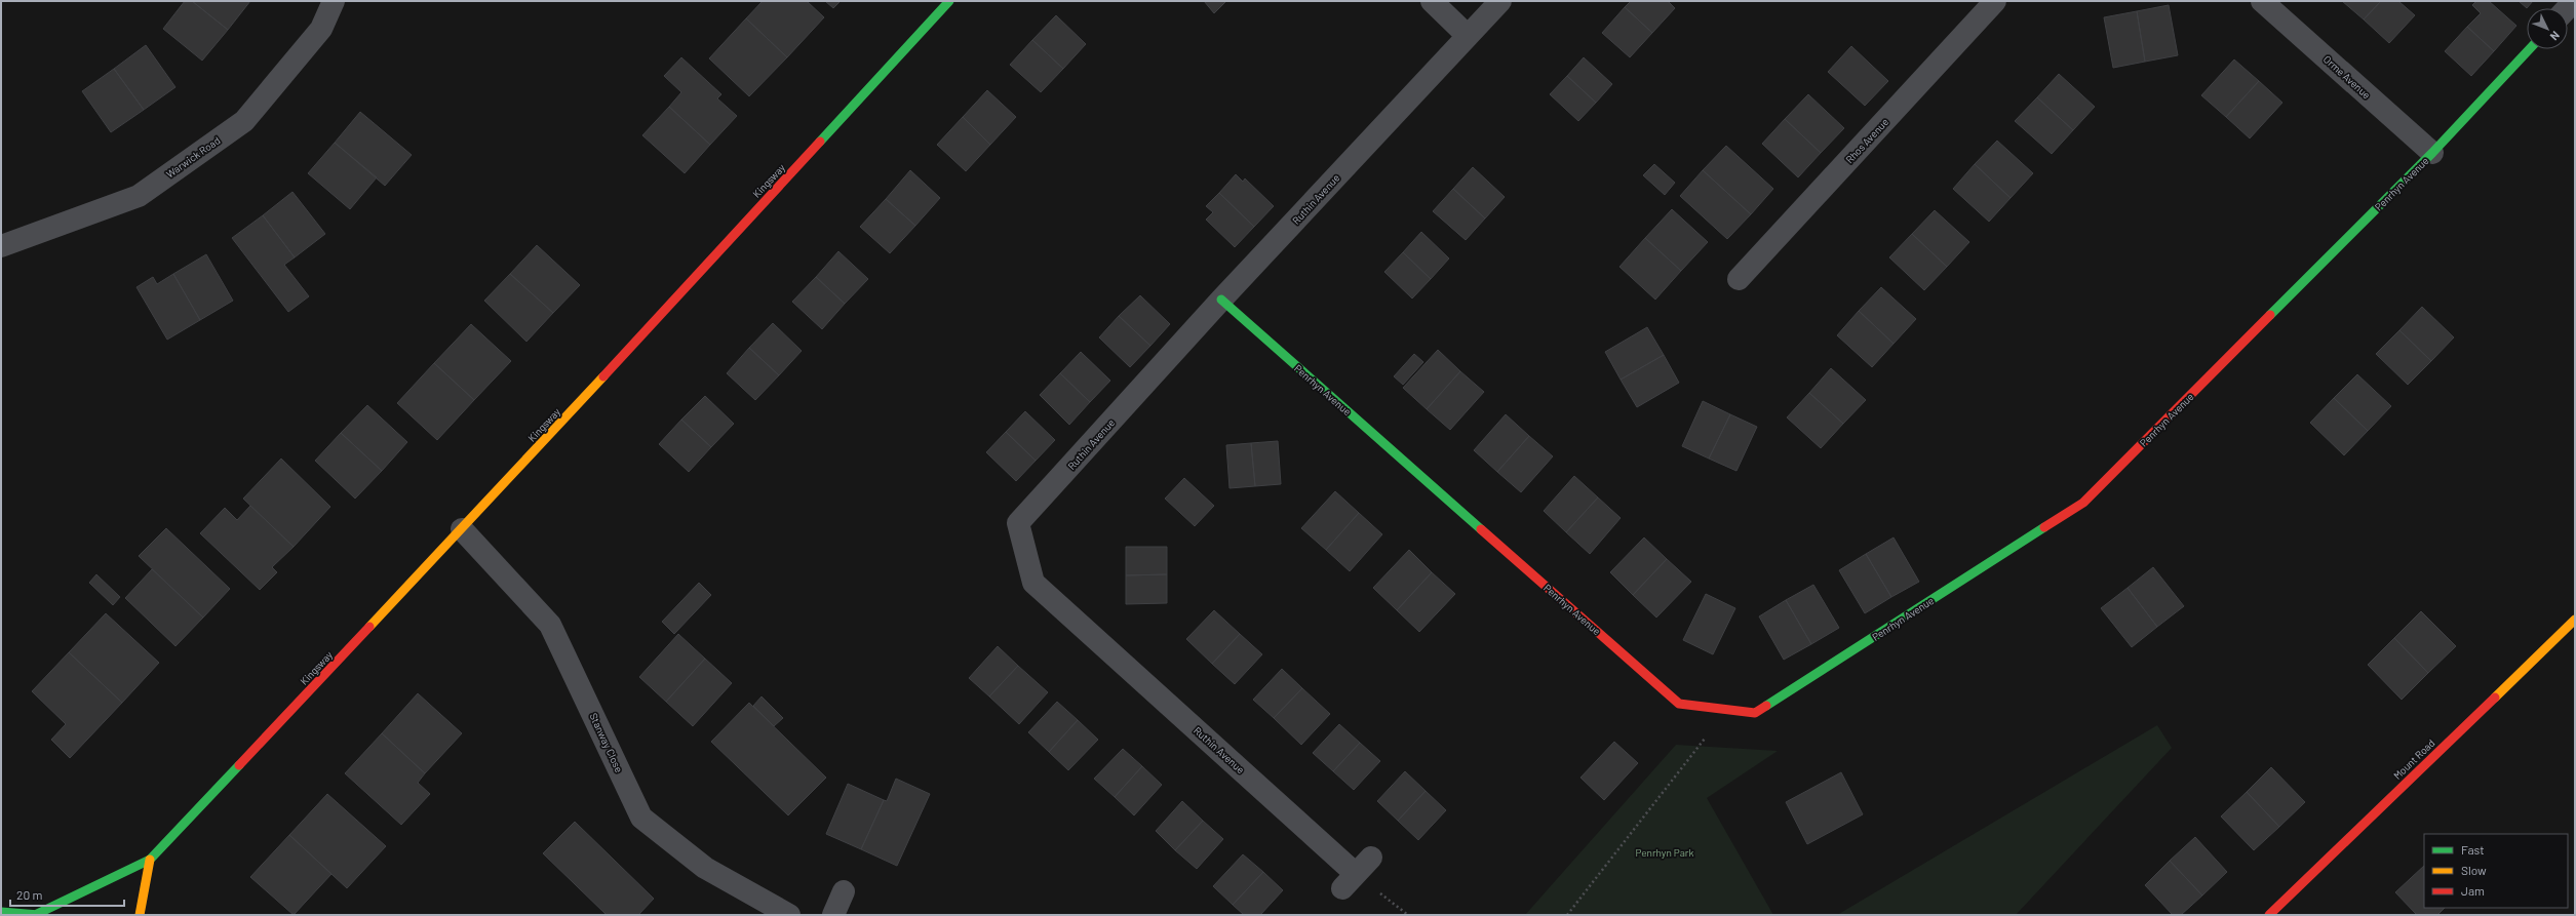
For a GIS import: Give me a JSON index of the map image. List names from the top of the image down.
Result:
{
  "streets": {
    "street": [
      "Orme Avenue",
      "Rhos Avenue",
      "Warwick Road",
      "Kingsway",
      "Penrhyn Avenue",
      "Ruthin Avenue",
      "Stanway Close",
      "Mount Road"
    ]
  },
  "crossings": [
    ["Orme Avenue", "Penrhyn Avenue"],
    ["Kingsway", "Stanway Close"],
    ["Penrhyn Avenue", "Ruthin Avenue"]
  ],
  "parks": ["Penrhyn Park"],
  "legend": ["Fast", "Slow", "Jam"],
  "scale_bar": "20 m",
  "north": "bottom right"
}
